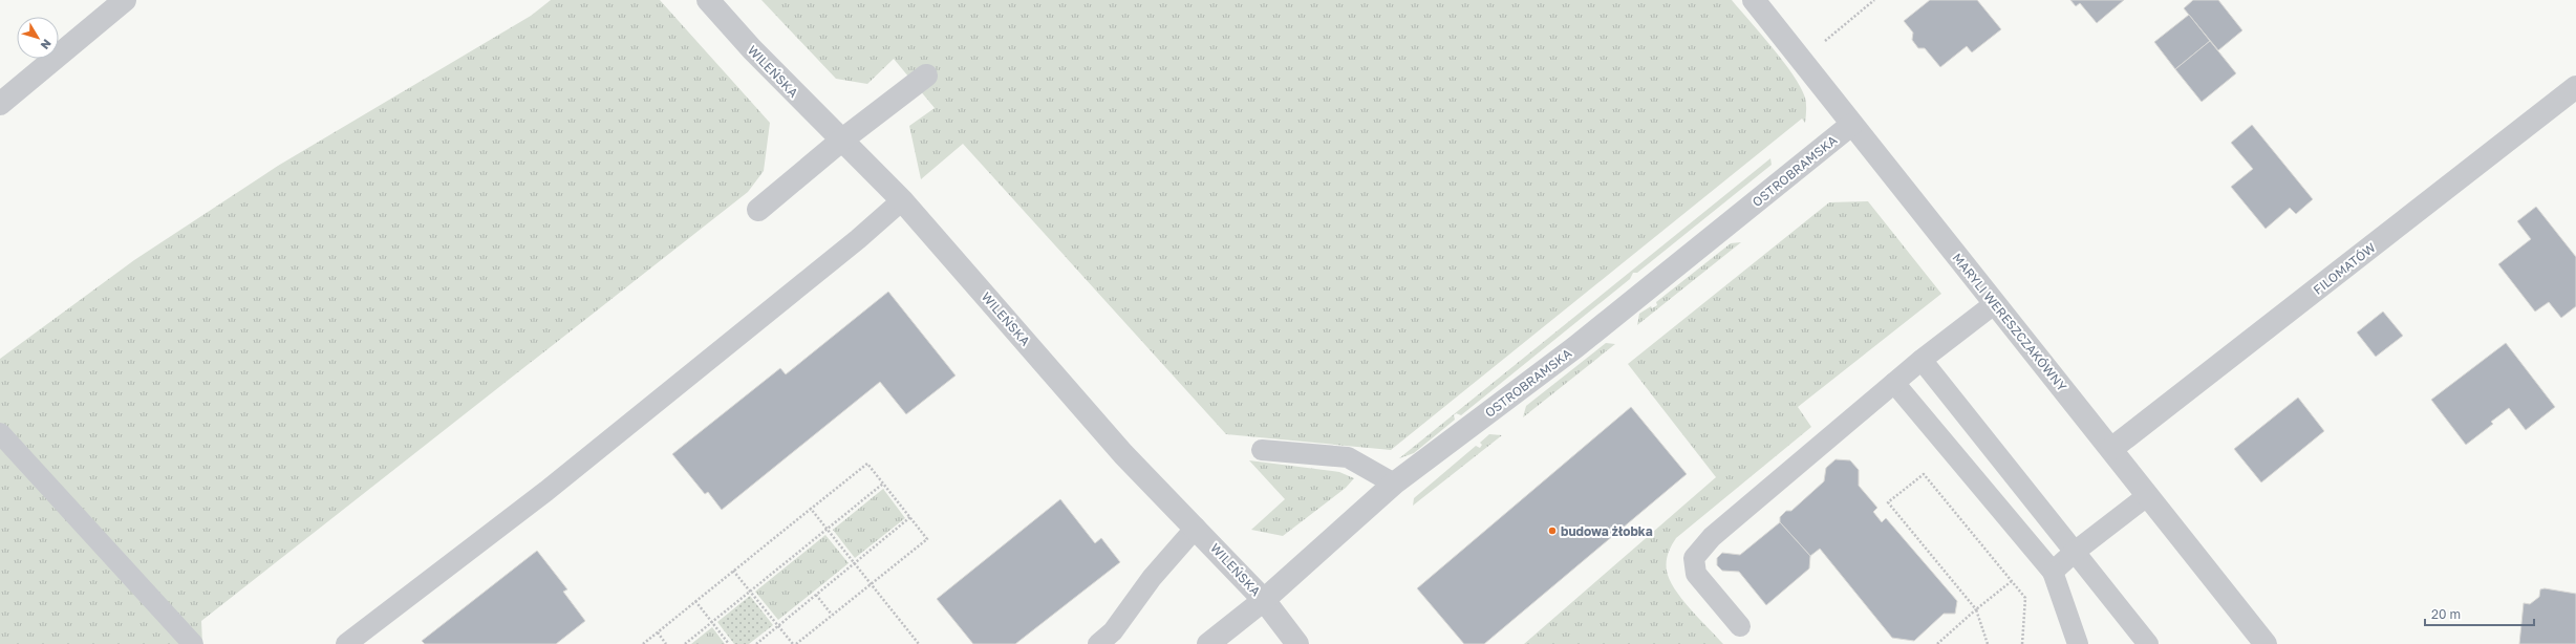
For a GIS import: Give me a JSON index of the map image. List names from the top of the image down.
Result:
{
  "streets": {
    "street": [
      "WILEŃSKA",
      "OSTROBRAMSKA",
      "FILOMATÓW",
      "MARYLI WERESZCZAKÓWNY"
    ]
  },
  "crossings": [
    ["WILEŃSKA", "OSTROBRAMSKA"],
    ["OSTROBRAMSKA", "MARYLI WERESZCZAKÓWNY"],
    ["FILOMATÓW", "MARYLI WERESZCZAKÓWNY"]
  ],
  "places": ["budowa żłobka"],
  "scale_bar": "20 m",
  "north": "bottom right"
}
